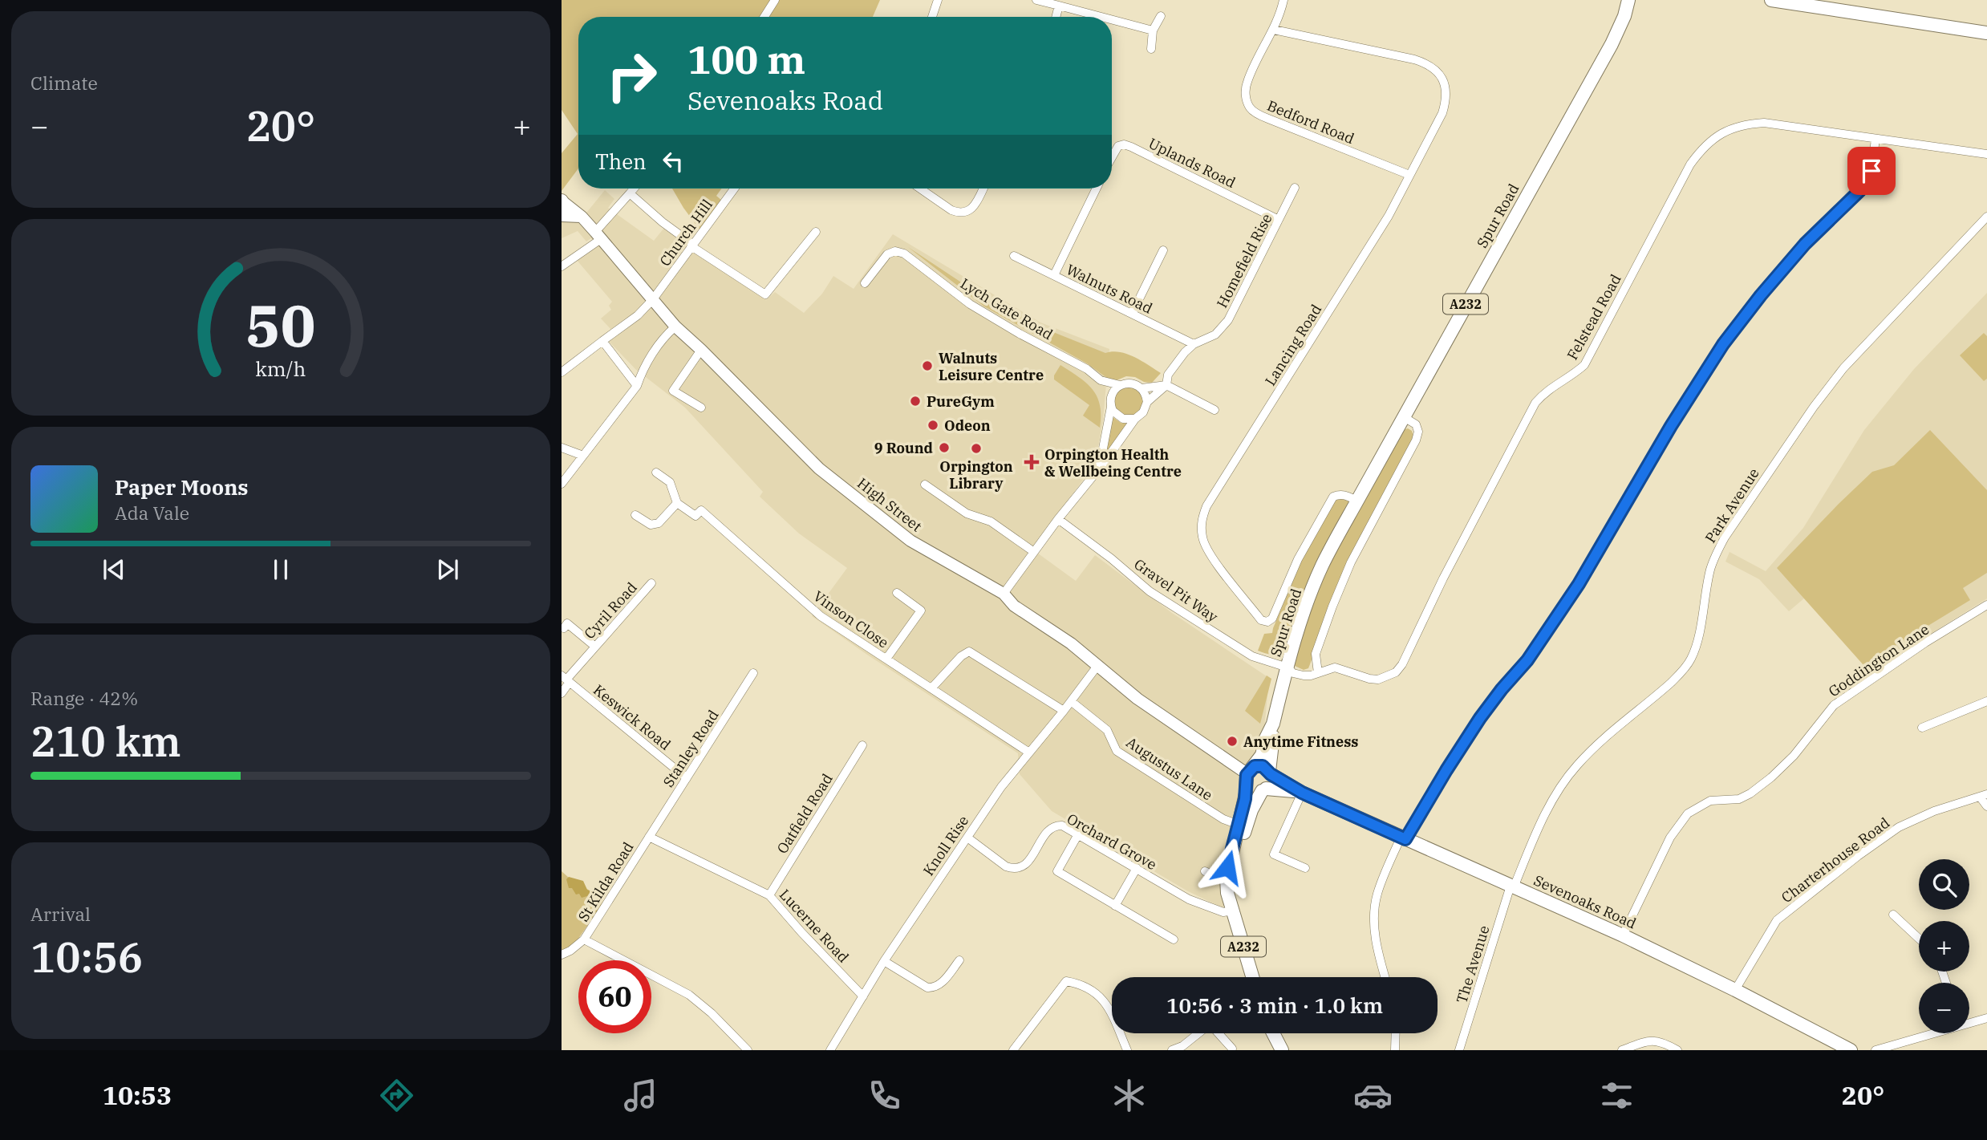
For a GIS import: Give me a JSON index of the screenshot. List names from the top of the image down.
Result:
{
  "streets": {
    "main road": [
      "Spur Road",
      "A232",
      "High Street",
      "Sevenoaks Road"
    ],
    "street": [
      "Bedford Road",
      "Uplands Road",
      "Church Hill",
      "Homefield Rise",
      "Walnuts Road",
      "Lych Gate Road",
      "Felstead Road",
      "Lancing Road",
      "Park Avenue",
      "Gravel Pit Way",
      "Cyril Road",
      "Vinson Close",
      "Goddington Lane",
      "Keswick Road",
      "Stanley Road",
      "Augustus Lane",
      "Oatfield Road",
      "Orchard Grove",
      "Knoll Rise",
      "Charterhouse Road",
      "St Kilda Road",
      "Lucerne Road",
      "The Avenue"
    ]
  },
  "crossings": [
    ["Bedford Road", "Lancing Road"],
    ["Uplands Road", "Homefield Rise"],
    ["Spur Road", "Felstead Road"],
    ["Spur Road", "Lancing Road"],
    ["Spur Road", "High Street"],
    ["Spur Road", "Gravel Pit Way"],
    ["Spur Road", "Augustus Lane"],
    ["Spur Road", "Sevenoaks Road"],
    ["Church Hill", "High Street"],
    ["Homefield Rise", "Walnuts Road"],
    ["Homefield Rise", "Lych Gate Road"],
    ["Homefield Rise", "High Street"],
    ["Homefield Rise", "Gravel Pit Way"],
    ["A232", "Orchard Grove"],
    ["Felstead Road", "Gravel Pit Way"],
    ["High Street", "Knoll Rise"],
    ["High Street", "Sevenoaks Road"],
    ["Park Avenue", "Sevenoaks Road"],
    ["Park Avenue", "The Avenue"],
    ["Cyril Road", "Keswick Road"],
    ["Vinson Close", "Knoll Rise"],
    ["Goddington Lane", "Sevenoaks Road"],
    ["Keswick Road", "Stanley Road"],
    ["Stanley Road", "St Kilda Road"],
    ["Stanley Road", "Lucerne Road"],
    ["Augustus Lane", "Knoll Rise"],
    ["Oatfield Road", "Lucerne Road"],
    ["Orchard Grove", "Knoll Rise"],
    ["Knoll Rise", "Lucerne Road"],
    ["Charterhouse Road", "Sevenoaks Road"],
    ["St Kilda Road", "Lucerne Road"],
    ["Sevenoaks Road", "The Avenue"]
  ],
  "places": {
    "other": [
      "Walnuts Leisure Centre",
      "PureGym",
      "Odeon",
      "9 Round",
      "Orpington Library",
      "Anytime Fitness"
    ],
    "health": ["Orpington Health & Wellbeing Centre"]
  },
  "page": {
    "tile": [
      "Climate",
      ["Range · 42%", "210 km"],
      ["Arrival", "10:56"]
    ],
    "turn": ["100 m", "Sevenoaks Road"],
    "heat": ["−", "20°", "+"],
    "then": "Then",
    "song": ["Paper Moons", "Ada Vale"],
    "map_buttons": ["+", "−"],
    "limit": "60",
    "trip": "10:56 · 3 min · 1.0 km",
    "tabs": ["10:53", "20°"],
    "gauge": ["50", "km/h"]
  }
}
